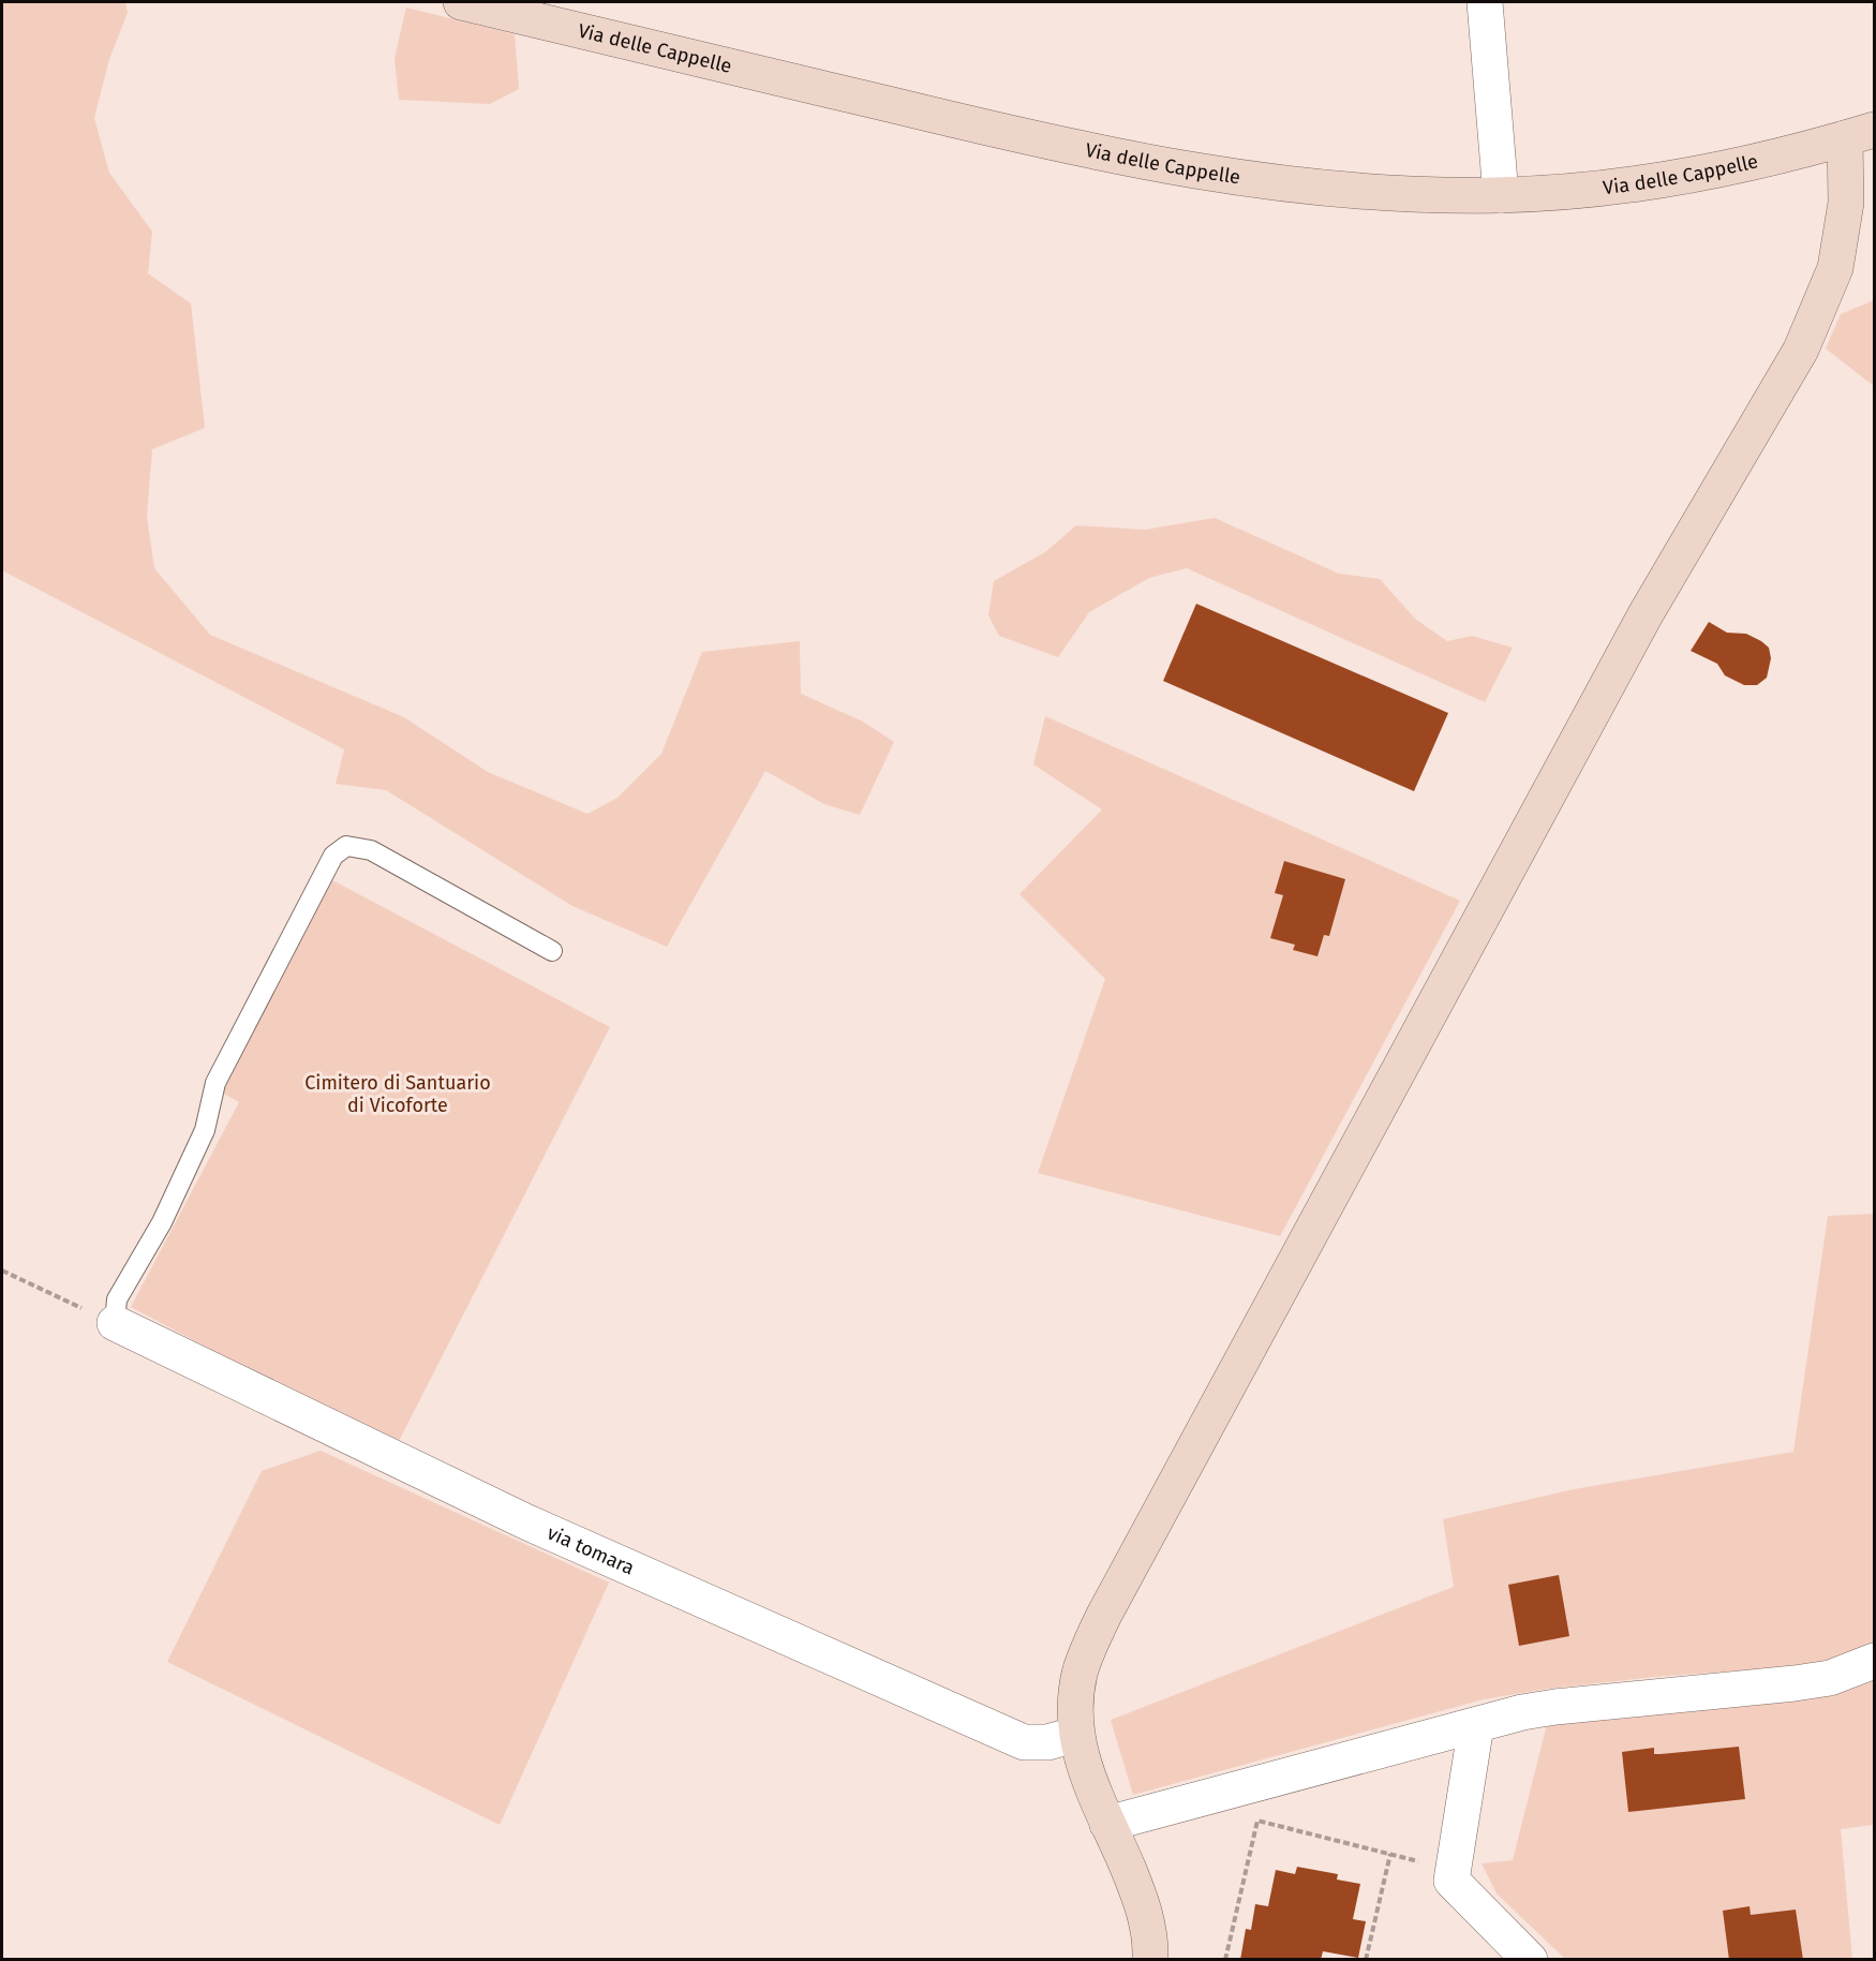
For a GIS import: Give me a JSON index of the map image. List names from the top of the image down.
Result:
{
  "streets": {
    "street": ["Via delle Cappelle", "via tomara"]
  },
  "parks": ["Cimitero di Santuario di Vicoforte"]
}
